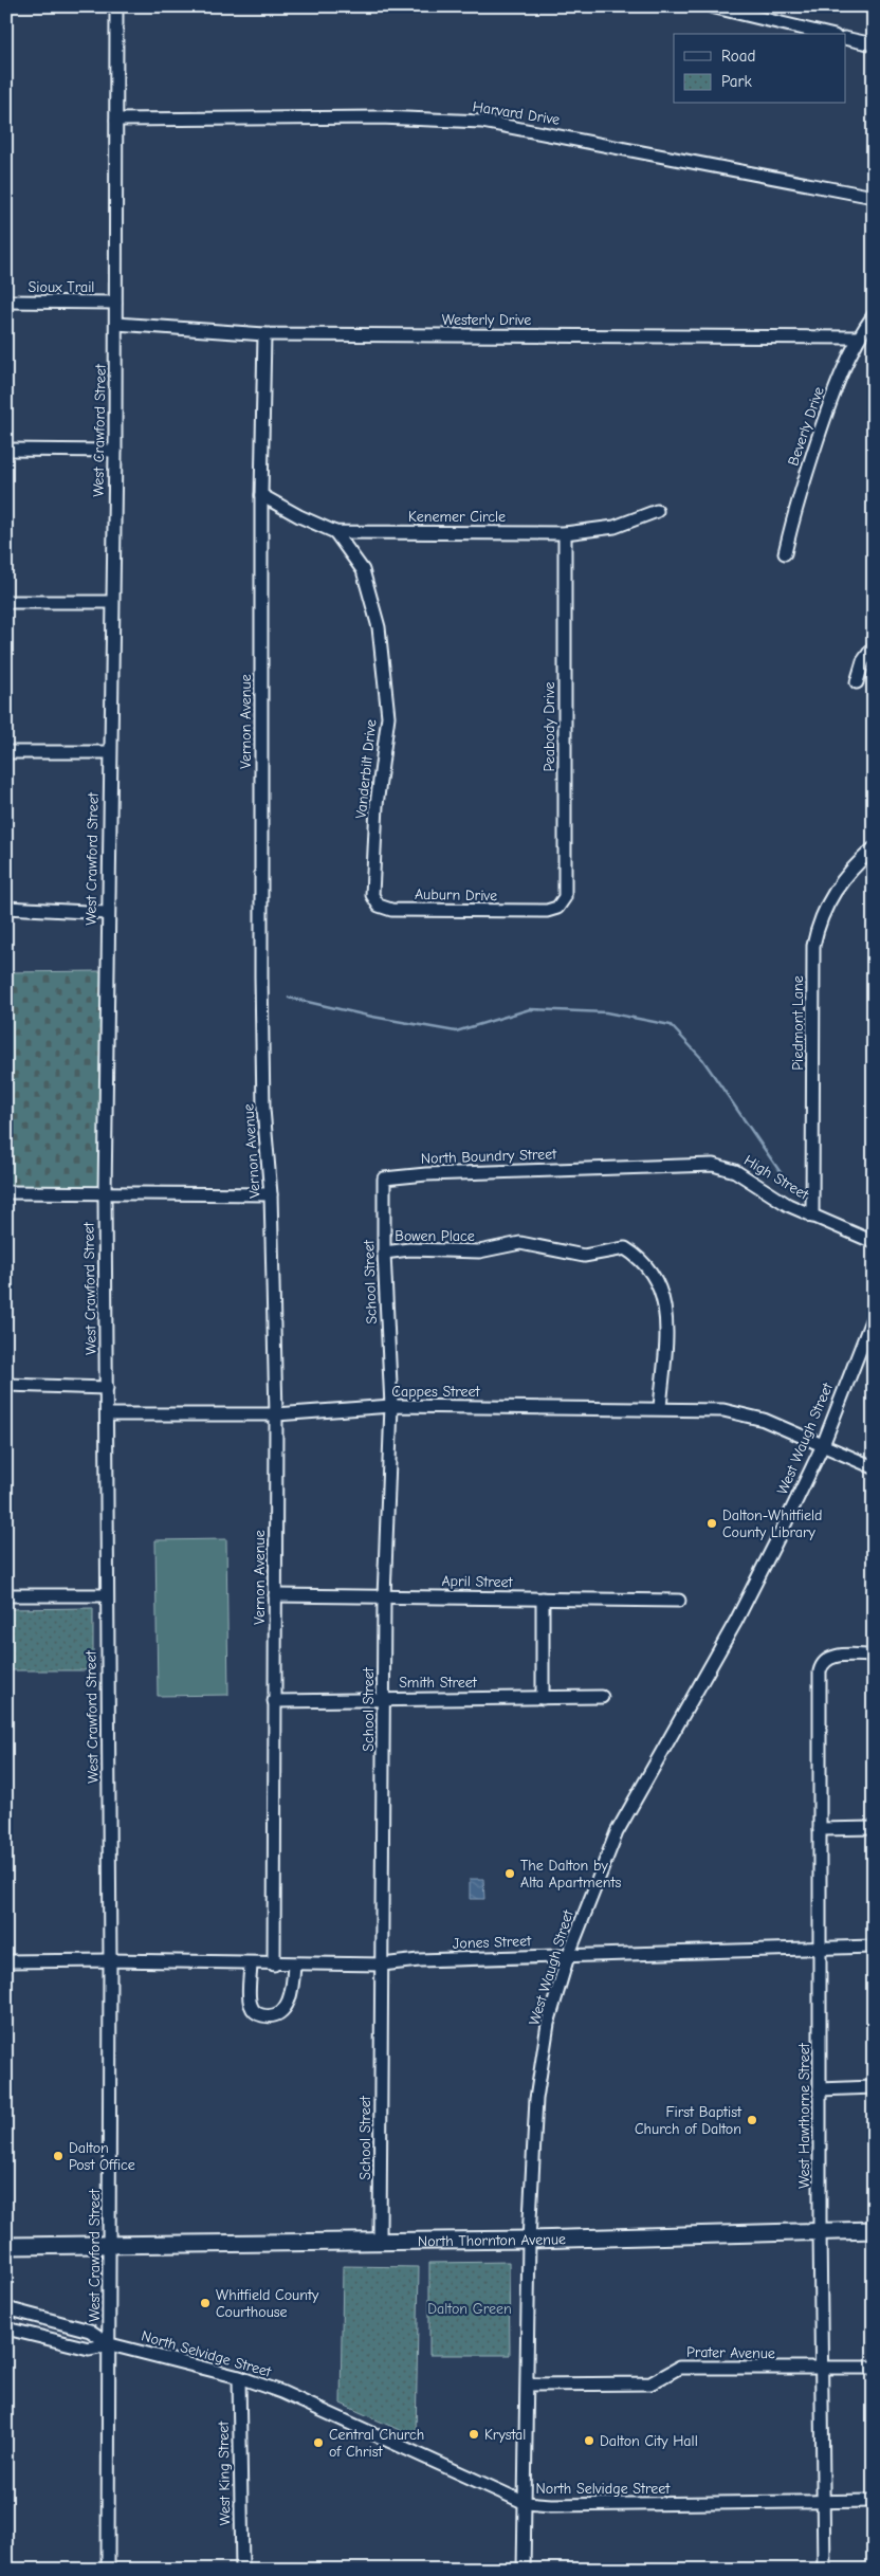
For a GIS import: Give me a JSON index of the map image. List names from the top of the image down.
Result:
{
  "streets": {
    "main road": ["North Thornton Avenue"],
    "street": [
      "Harvard Drive",
      "Sioux Trail",
      "Westerly Drive",
      "Beverly Drive",
      "West Crawford Street",
      "Kenemer Circle",
      "Vernon Avenue",
      "Peabody Drive",
      "Vanderbilt Drive",
      "Auburn Drive",
      "Piedmont Lane",
      "North Boundry Street",
      "High Street",
      "Bowen Place",
      "School Street",
      "Cappes Street",
      "West Waugh Street",
      "April Street",
      "Smith Street",
      "Jones Street",
      "West Hawthorne Street",
      "Prater Avenue",
      "North Selvidge Street",
      "West King Street"
    ]
  },
  "crossings": [
    ["Harvard Drive", "West Crawford Street"],
    ["Sioux Trail", "West Crawford Street"],
    ["Westerly Drive", "Beverly Drive"],
    ["Westerly Drive", "West Crawford Street"],
    ["Westerly Drive", "Vernon Avenue"],
    ["West Crawford Street", "Cappes Street"],
    ["West Crawford Street", "Jones Street"],
    ["West Crawford Street", "North Thornton Avenue"],
    ["West Crawford Street", "North Selvidge Street"],
    ["Kenemer Circle", "Vernon Avenue"],
    ["Kenemer Circle", "Peabody Drive"],
    ["Kenemer Circle", "Vanderbilt Drive"],
    ["Vernon Avenue", "Cappes Street"],
    ["Vernon Avenue", "April Street"],
    ["Vernon Avenue", "Smith Street"],
    ["Vernon Avenue", "Jones Street"],
    ["Peabody Drive", "Auburn Drive"],
    ["Vanderbilt Drive", "Auburn Drive"],
    ["Piedmont Lane", "High Street"],
    ["North Boundry Street", "High Street"],
    ["North Boundry Street", "School Street"],
    ["Bowen Place", "School Street"],
    ["Bowen Place", "Cappes Street"],
    ["School Street", "Cappes Street"],
    ["School Street", "April Street"],
    ["School Street", "Smith Street"],
    ["School Street", "Jones Street"],
    ["School Street", "North Thornton Avenue"],
    ["Cappes Street", "West Waugh Street"],
    ["West Waugh Street", "Jones Street"],
    ["West Waugh Street", "North Thornton Avenue"],
    ["West Waugh Street", "Prater Avenue"],
    ["West Waugh Street", "North Selvidge Street"],
    ["Jones Street", "West Hawthorne Street"],
    ["West Hawthorne Street", "North Thornton Avenue"],
    ["West Hawthorne Street", "Prater Avenue"],
    ["West Hawthorne Street", "North Selvidge Street"],
    ["North Selvidge Street", "West King Street"]
  ],
  "parks": ["Dalton Green"],
  "places": [
    "Dalton-Whitfield County Library",
    "The Dalton by Alta Apartments",
    "First Baptist Church of Dalton",
    "Dalton Post Office",
    "Whitfield County Courthouse",
    "Krystal",
    "Dalton City Hall",
    "Central Church of Christ"
  ],
  "legend": ["Road", "Park"]
}
